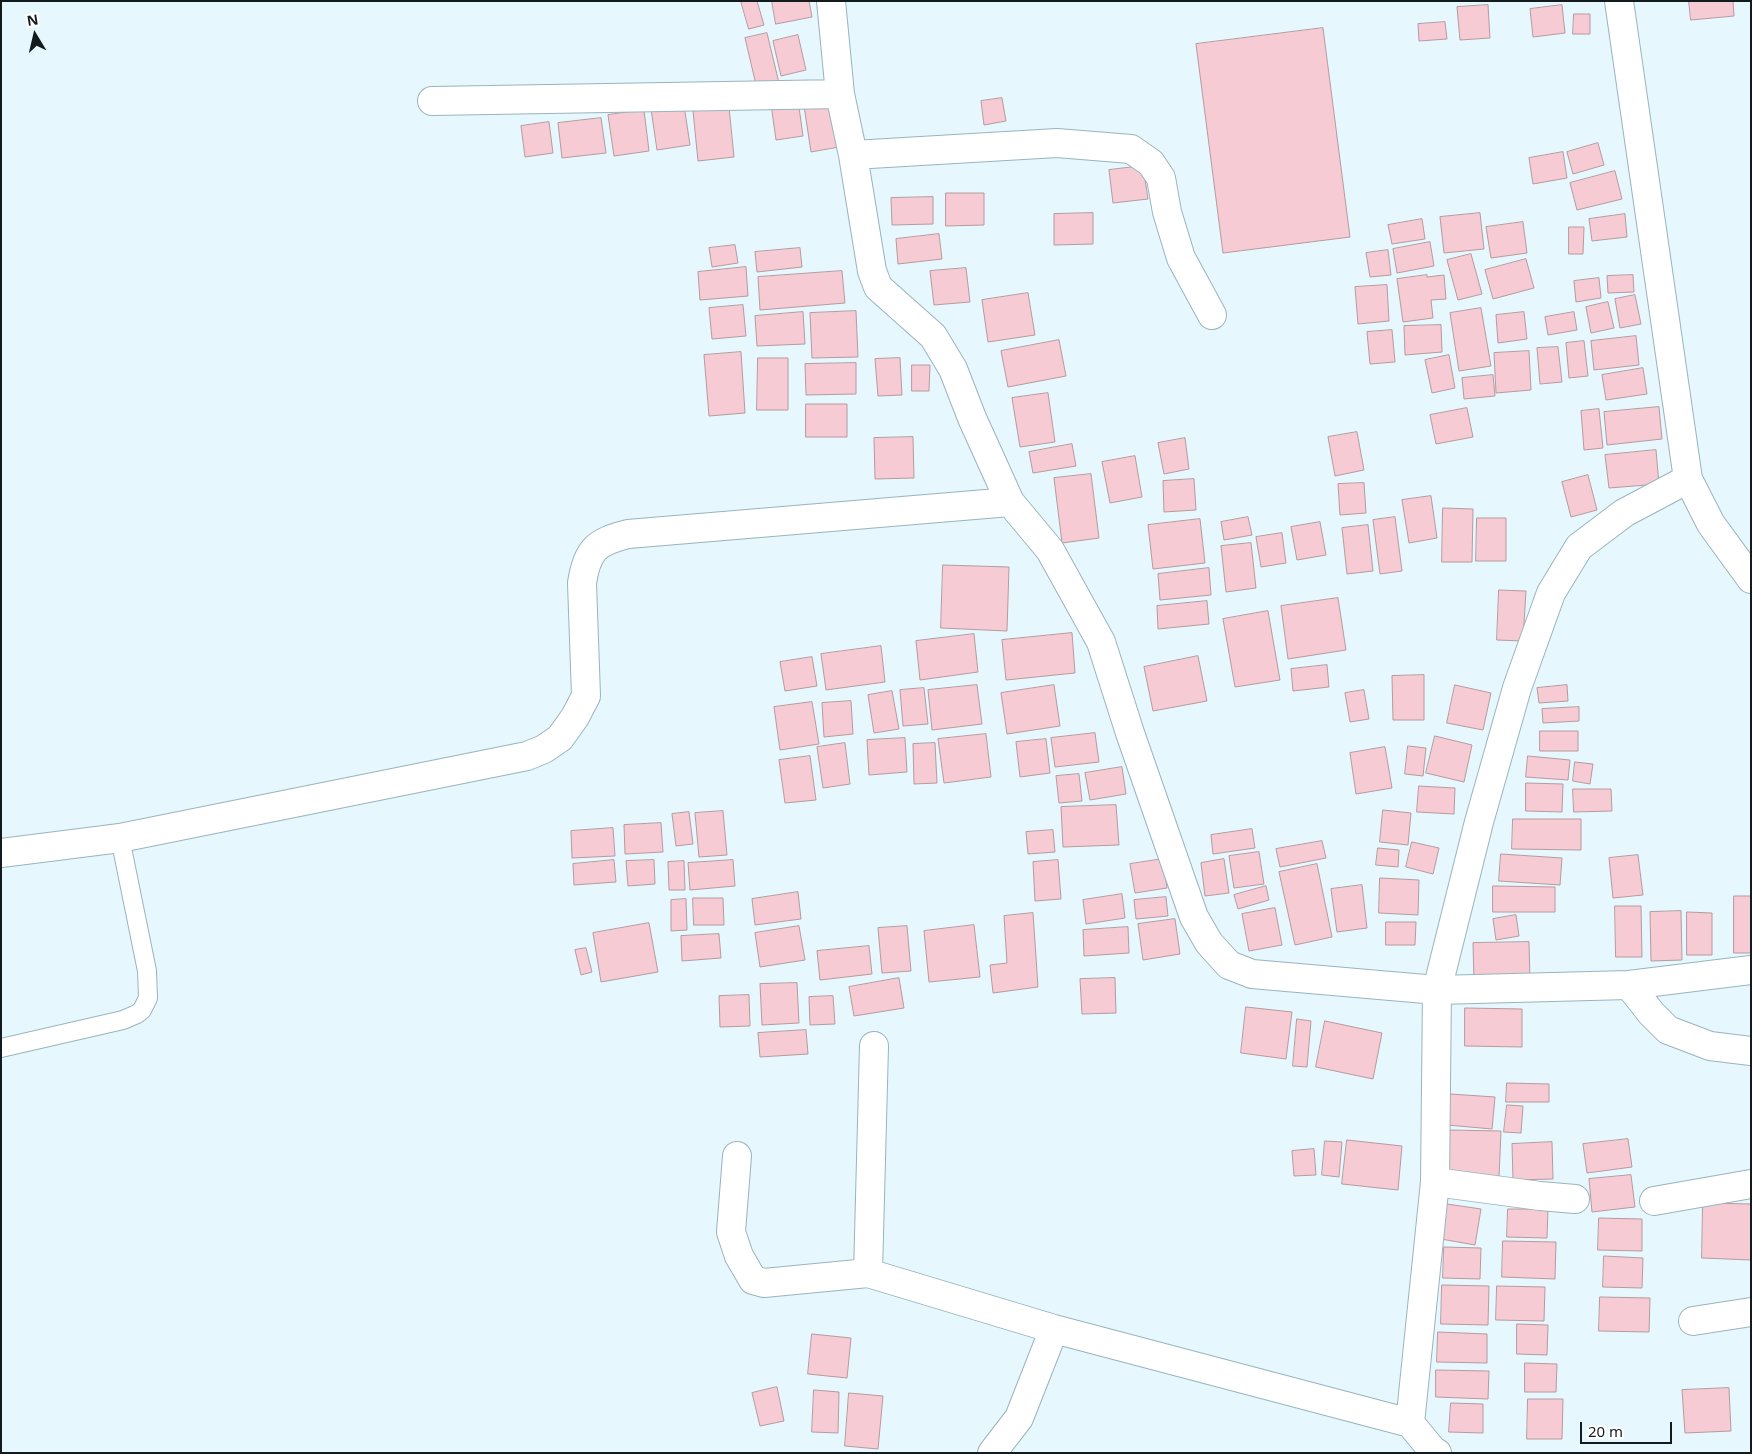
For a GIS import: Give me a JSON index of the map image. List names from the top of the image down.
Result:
{
  "scale_bar": "20 m",
  "north": "top"
}
